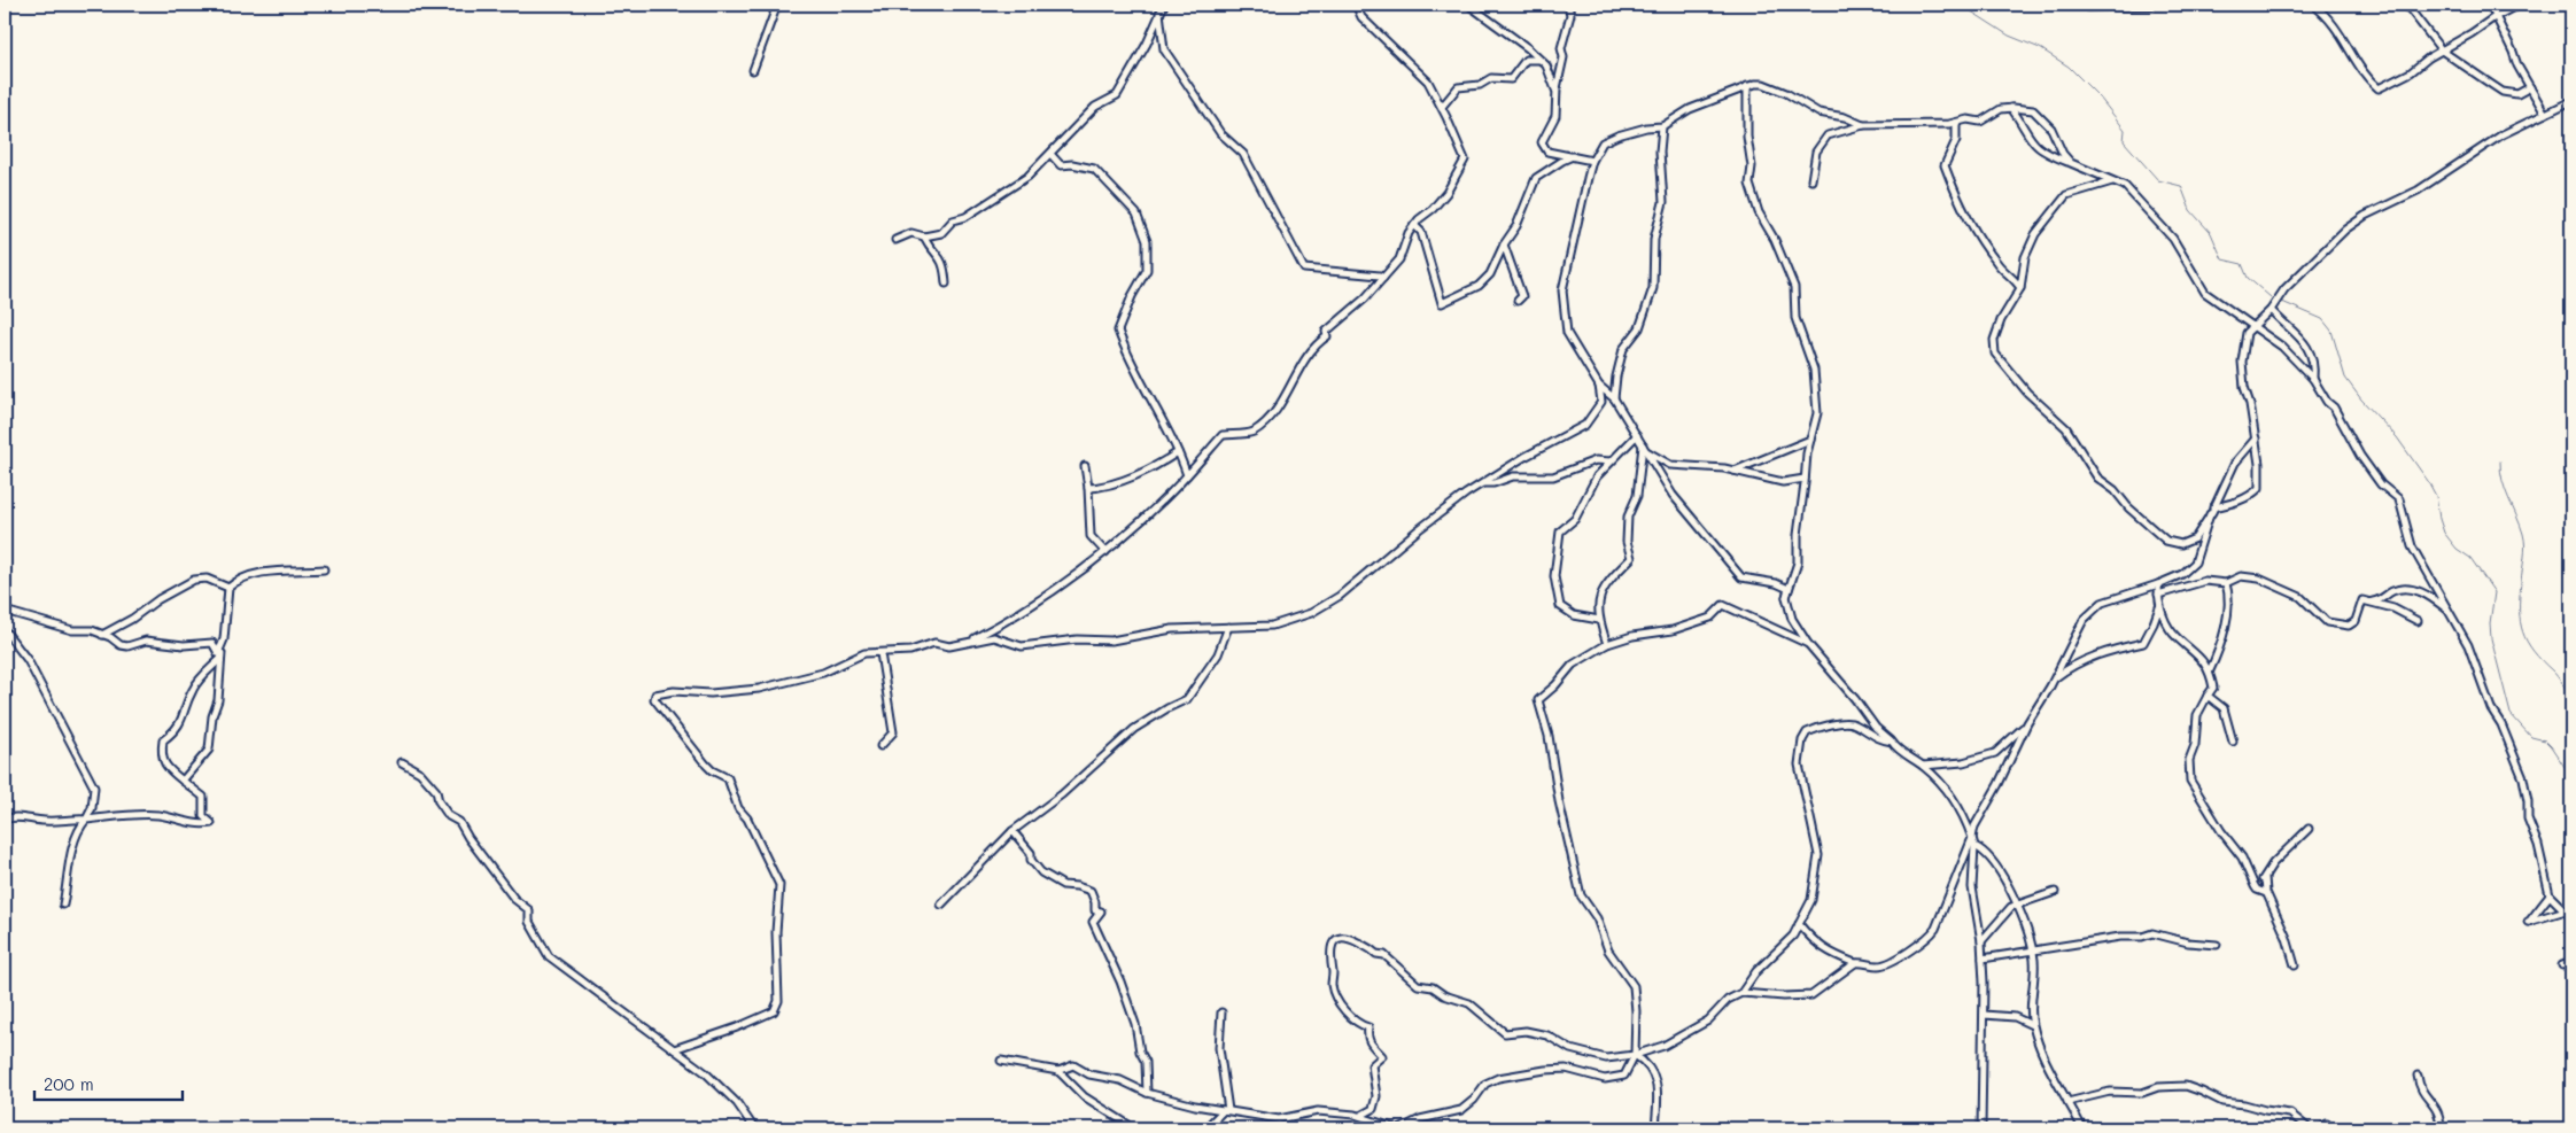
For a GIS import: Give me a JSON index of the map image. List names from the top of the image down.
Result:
{
  "scale_bar": "200 m"
}
